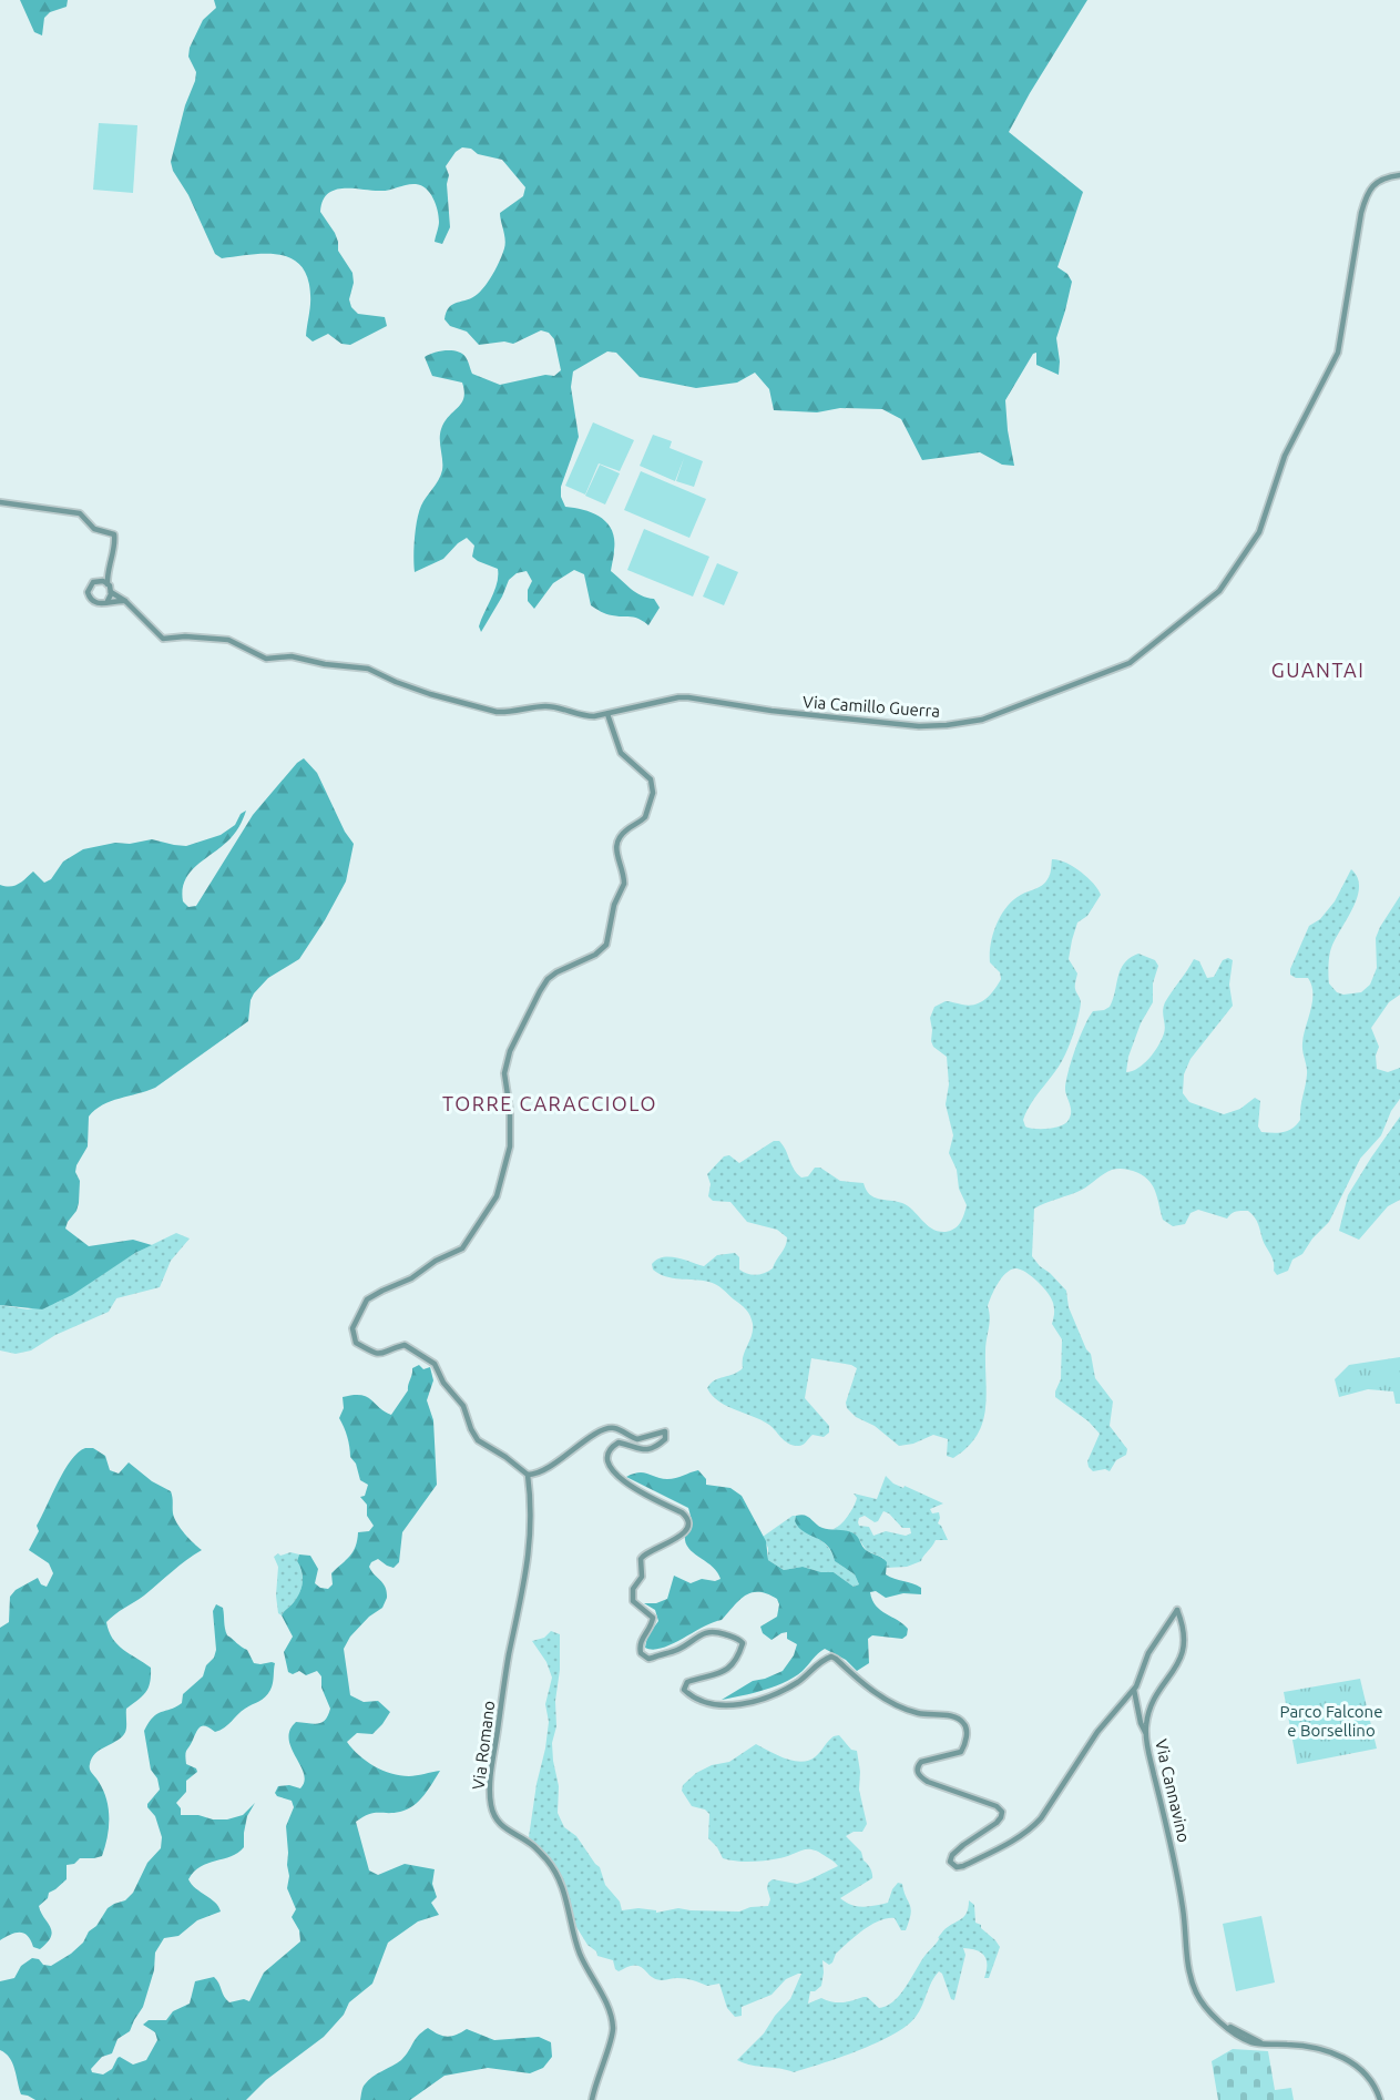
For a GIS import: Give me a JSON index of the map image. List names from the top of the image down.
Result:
{
  "streets": {
    "street": ["Via Camillo Guerra", "Via Romano", "Via Cannavino"]
  },
  "districts": ["GUANTAI", "TORRE CARACCIOLO"],
  "parks": ["Parco Falcone e Borsellino"]
}
